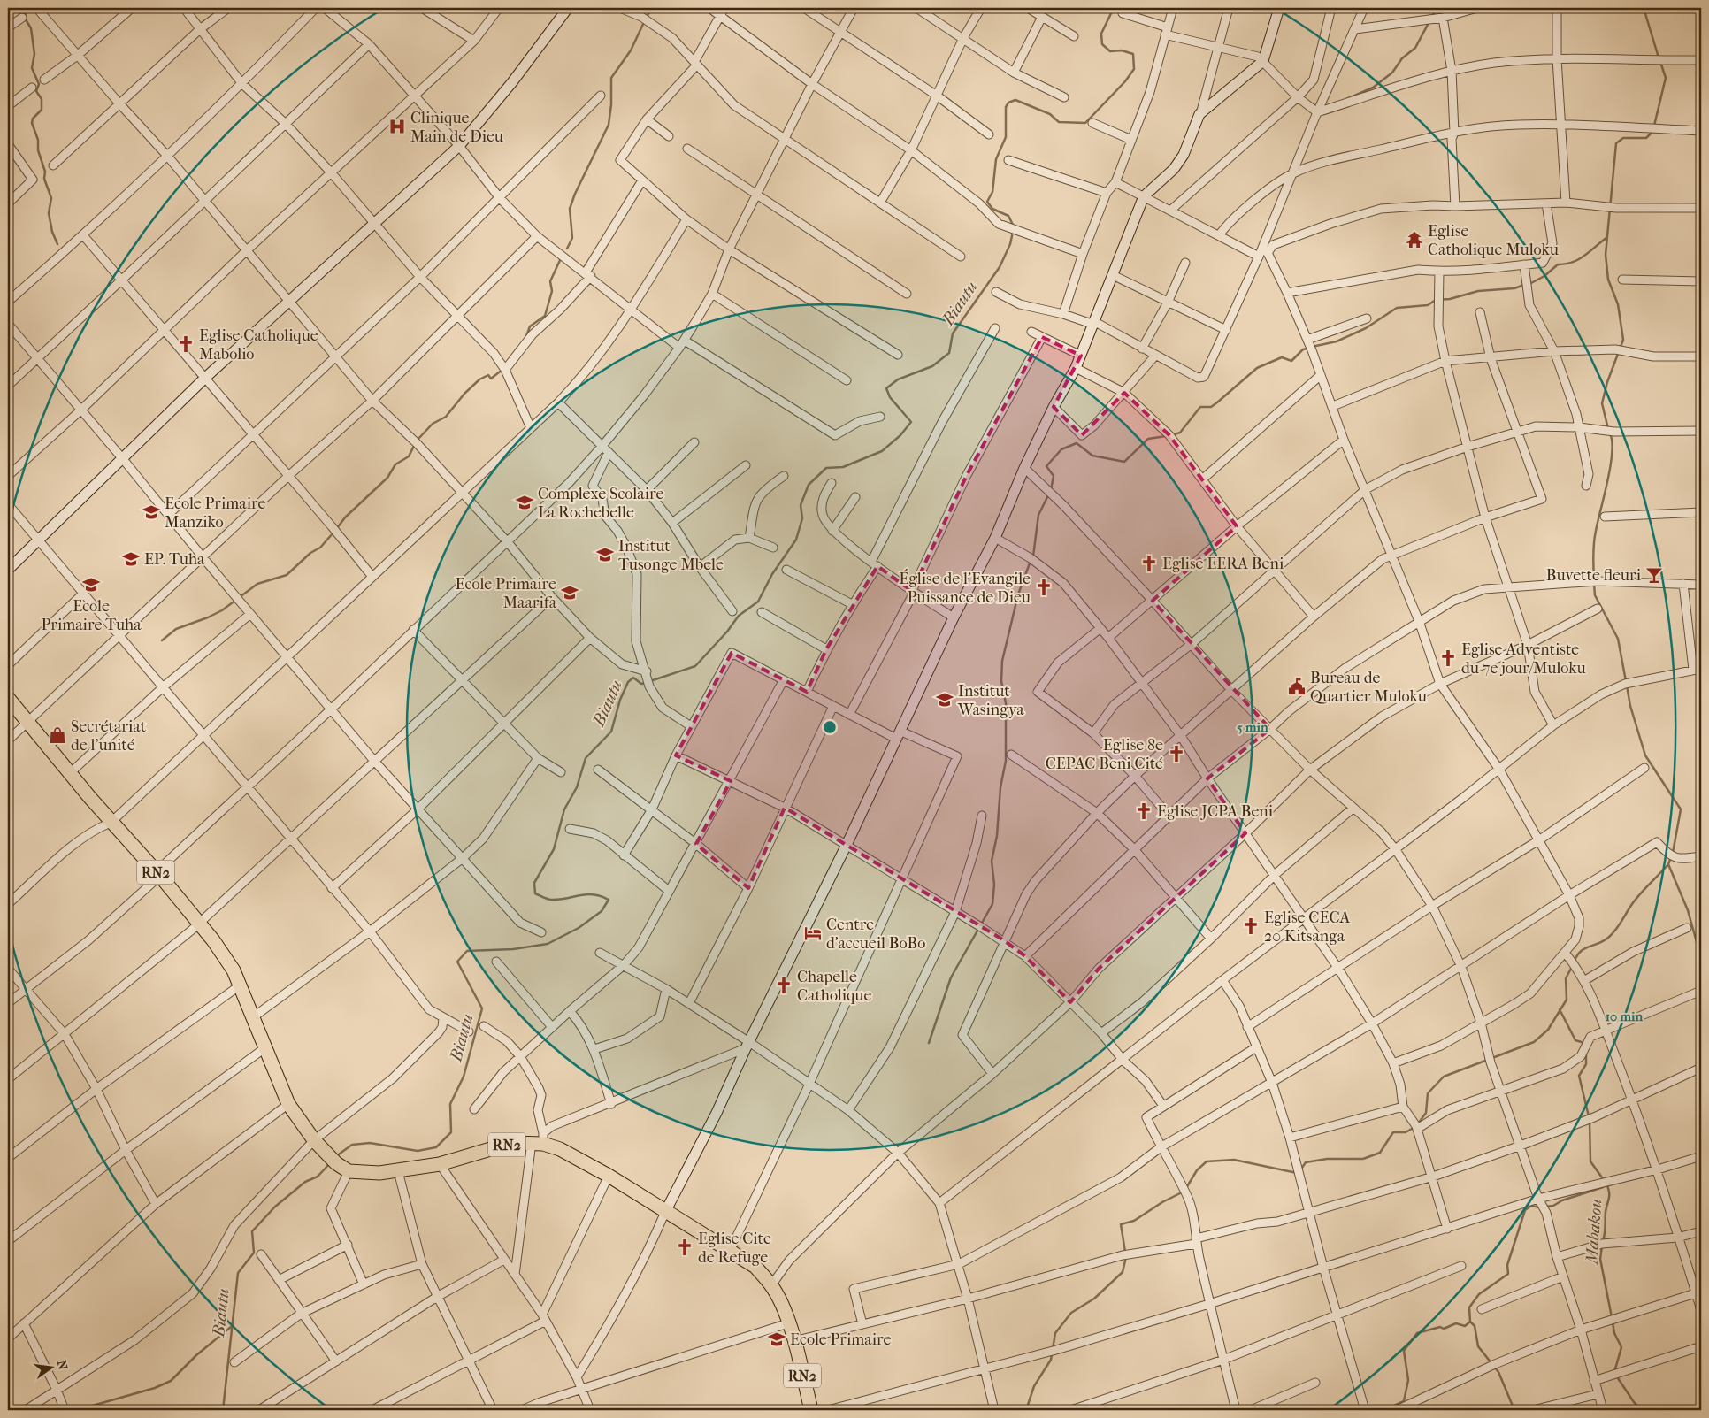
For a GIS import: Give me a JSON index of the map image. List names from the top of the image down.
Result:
{
  "streets": {
    "highway": ["RN2"]
  },
  "water": ["Biautu", "Mabakou"],
  "places": {
    "hospital": ["Clinique Main de Dieu"],
    "temple": ["Eglise Catholique Muloku"],
    "church": [
      "Eglise Catholique Mabolio",
      "Eglise EERA Beni",
      "Église de l'Evangile Puissance de Dieu",
      "Eglise Adventiste du 7e jour/Muloku",
      "Eglise 8e CEPAC Beni Cité",
      "Eglise JCPA Beni",
      "Eglise CECA 20 Kitsanga",
      "Chapelle Catholique",
      "Eglise Cite de Refuge"
    ],
    "school or university": [
      "Complexe Scolaire La Rochebelle",
      "Ecole Primaire Manziko",
      "Institut Tusonge Mbele",
      "EP. Tuha",
      "Ecole Primaire Tuha",
      "Ecole Primaire Maarifa",
      "Institut Wasingya",
      "Ecole Primaire"
    ],
    "bar": ["Buvette fleuri"],
    "public building": ["Bureau de Quartier Muloku"],
    "shop": ["Secrétariat de l'unité"],
    "hotel": ["Centre d'accueil BoBo"]
  },
  "north": "right",
  "rings": ["5 min", "10 min"]
}
